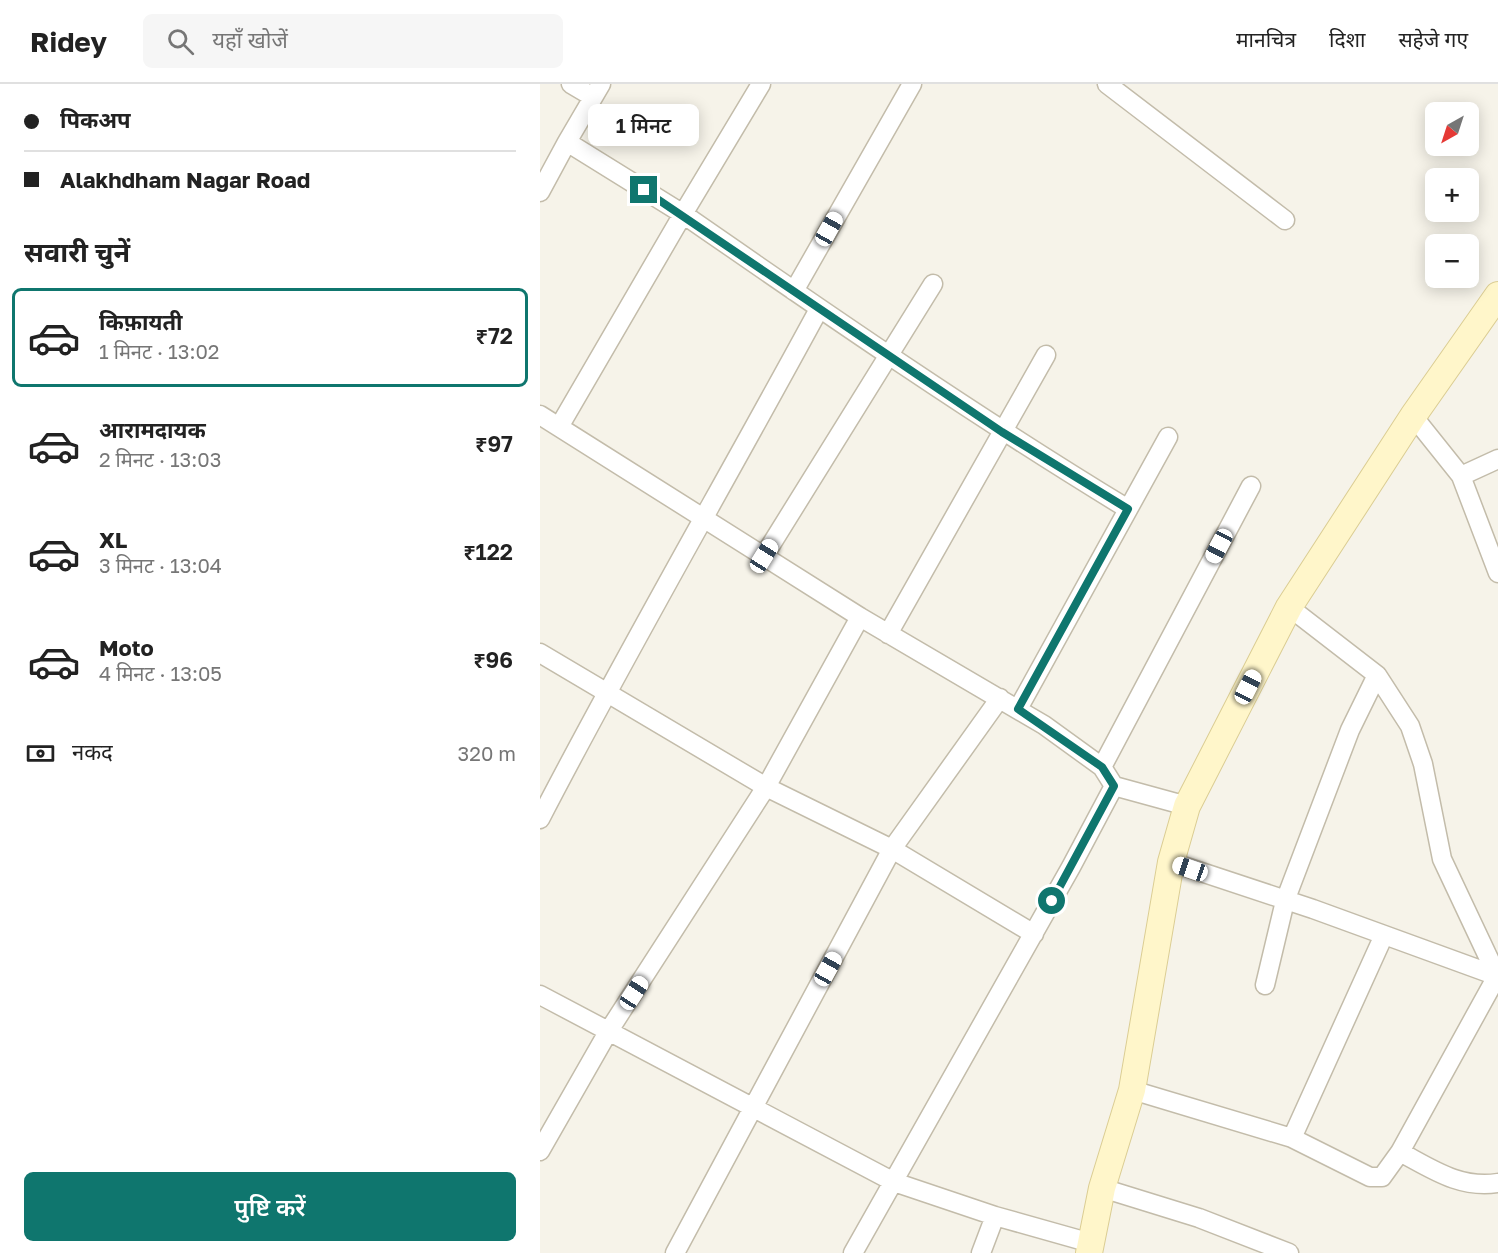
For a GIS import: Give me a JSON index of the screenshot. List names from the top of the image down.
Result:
{
  "north": "bottom left",
  "page": {
    "header": "Ridey",
    "search": "यहाँ खोजें",
    "nav": ["मानचित्र", "दिशा", "सहेजे गए"],
    "banner": ["पिकअप", "Alakhdham Nagar Road"],
    "map_buttons": ["+", "−"],
    "bubble": "1 मिनट",
    "heading": "सवारी चुनें",
    "list": [
      {
        "name": "किफ़ायती",
        "note": "1 मिनट · 13:02",
        "value": "₹72"
      },
      {
        "name": "आरामदायक",
        "note": "2 मिनट · 13:03",
        "value": "₹97"
      },
      {
        "name": "XL",
        "note": "3 मिनट · 13:04",
        "value": "₹122"
      },
      {
        "name": "Moto",
        "note": "4 मिनट · 13:05",
        "value": "₹96"
      }
    ],
    "pay": ["नकद", "320 m"],
    "buttons": "पुष्टि करें"
  }
}
